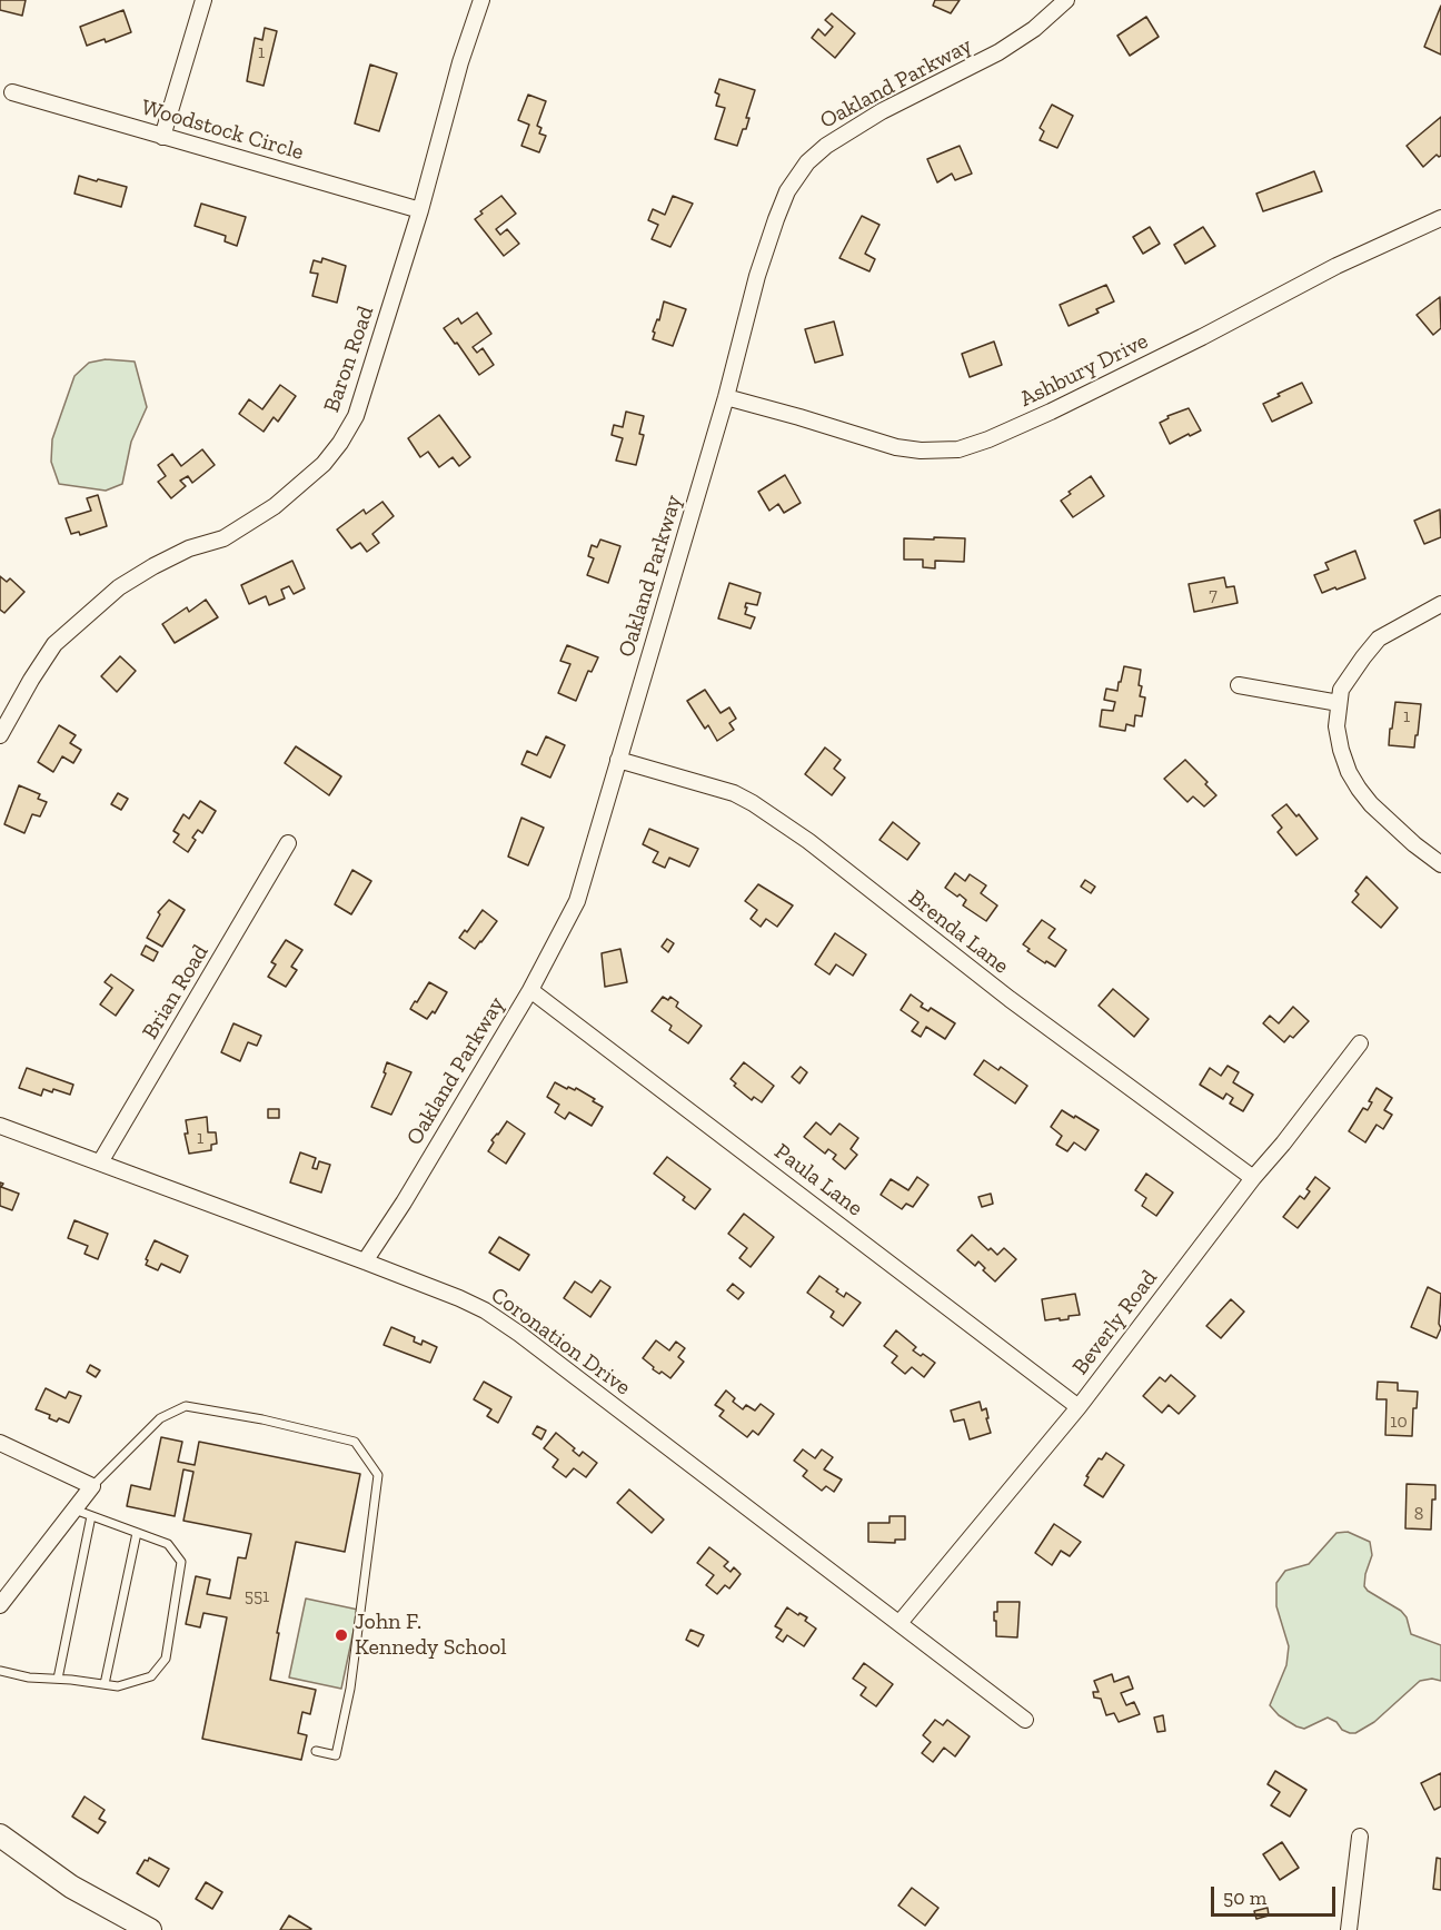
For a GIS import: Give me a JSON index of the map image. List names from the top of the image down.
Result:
{
  "streets": {
    "street": [
      "Oakland Parkway",
      "Woodstock Circle",
      "Baron Road",
      "Ashbury Drive",
      "Brenda Lane",
      "Brian Road",
      "Paula Lane",
      "Beverly Road",
      "Coronation Drive"
    ]
  },
  "crossings": [
    ["Oakland Parkway", "Ashbury Drive"],
    ["Oakland Parkway", "Brenda Lane"],
    ["Oakland Parkway", "Paula Lane"],
    ["Oakland Parkway", "Coronation Drive"],
    ["Woodstock Circle", "Baron Road"],
    ["Brenda Lane", "Beverly Road"],
    ["Brian Road", "Coronation Drive"],
    ["Paula Lane", "Beverly Road"],
    ["Beverly Road", "Coronation Drive"]
  ],
  "places": ["John F. Kennedy School"],
  "house_numbers": [
    "1",
    "7",
    "1",
    "1",
    "10",
    "8",
    "551"
  ],
  "scale_bar": "50 m"
}
